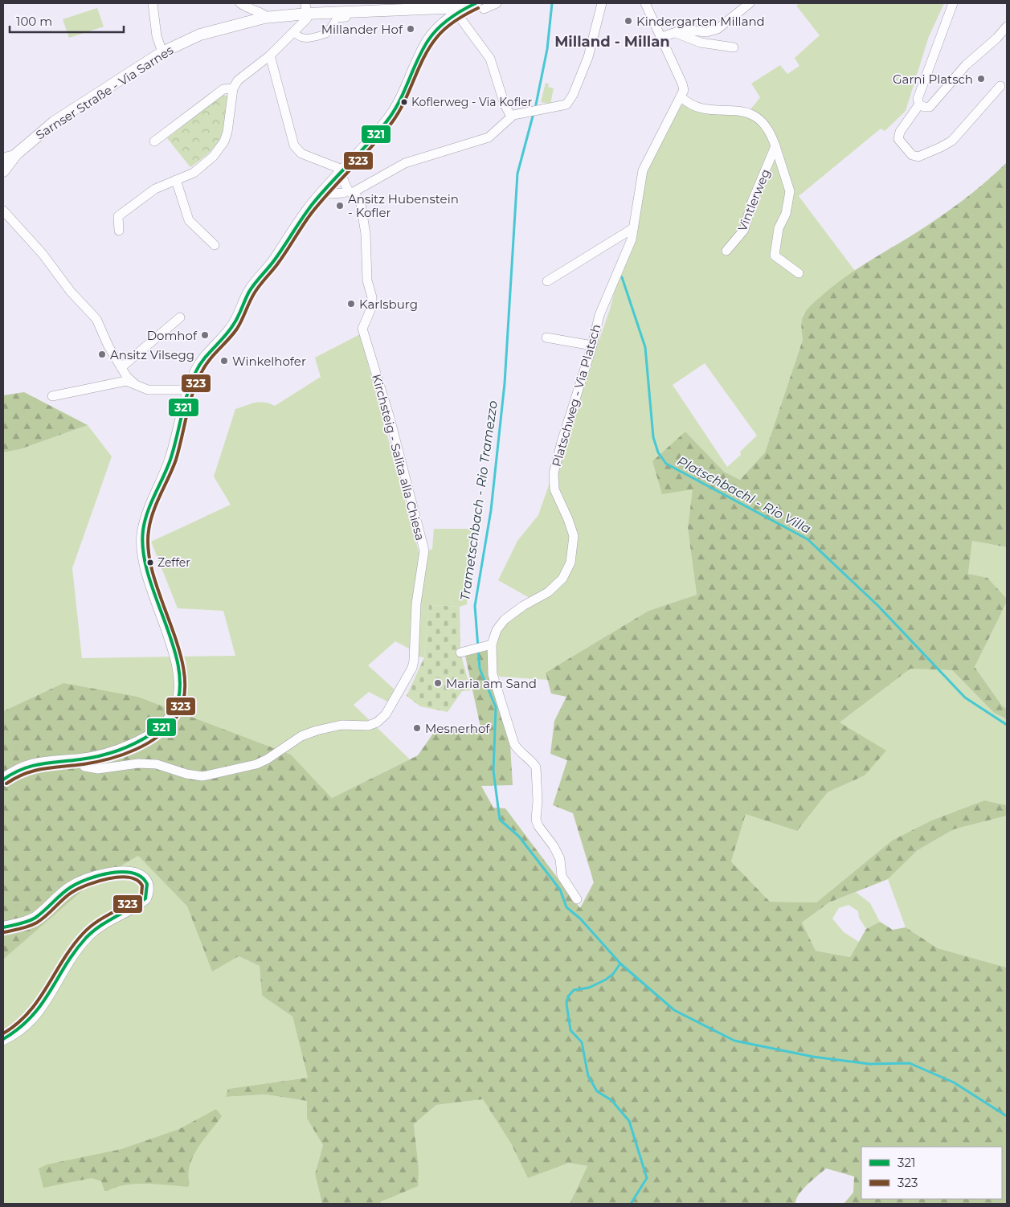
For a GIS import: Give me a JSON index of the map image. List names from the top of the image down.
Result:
{
  "streets": {
    "street": [
      "Sarnser Straße - Via Sarnes",
      "Vintlerweg",
      "Platschweg - Via Platsch",
      "Kirchsteig - Salita alla Chiesa"
    ]
  },
  "crossings": [
    ["Vintlerweg", "Platschweg - Via Platsch"]
  ],
  "districts": ["Milland - Millan"],
  "water": ["Platschbachl - Rio Villa", "Trametschbach - Rio Tramezzo"],
  "places": [
    "Kindergarten Milland",
    "Millander Hof",
    "Garni Platsch",
    "Koflerweg - Via Kofler",
    "Ansitz Hubenstein - Kofler",
    "Karlsburg",
    "Domhof",
    "Ansitz Vilsegg",
    "Winkelhofer",
    "Zeffer",
    "Maria am Sand",
    "Mesnerhof"
  ],
  "lines": ["transit line 321", "transit line 323"],
  "legend": ["321", "323"],
  "scale_bar": "100 m"
}
